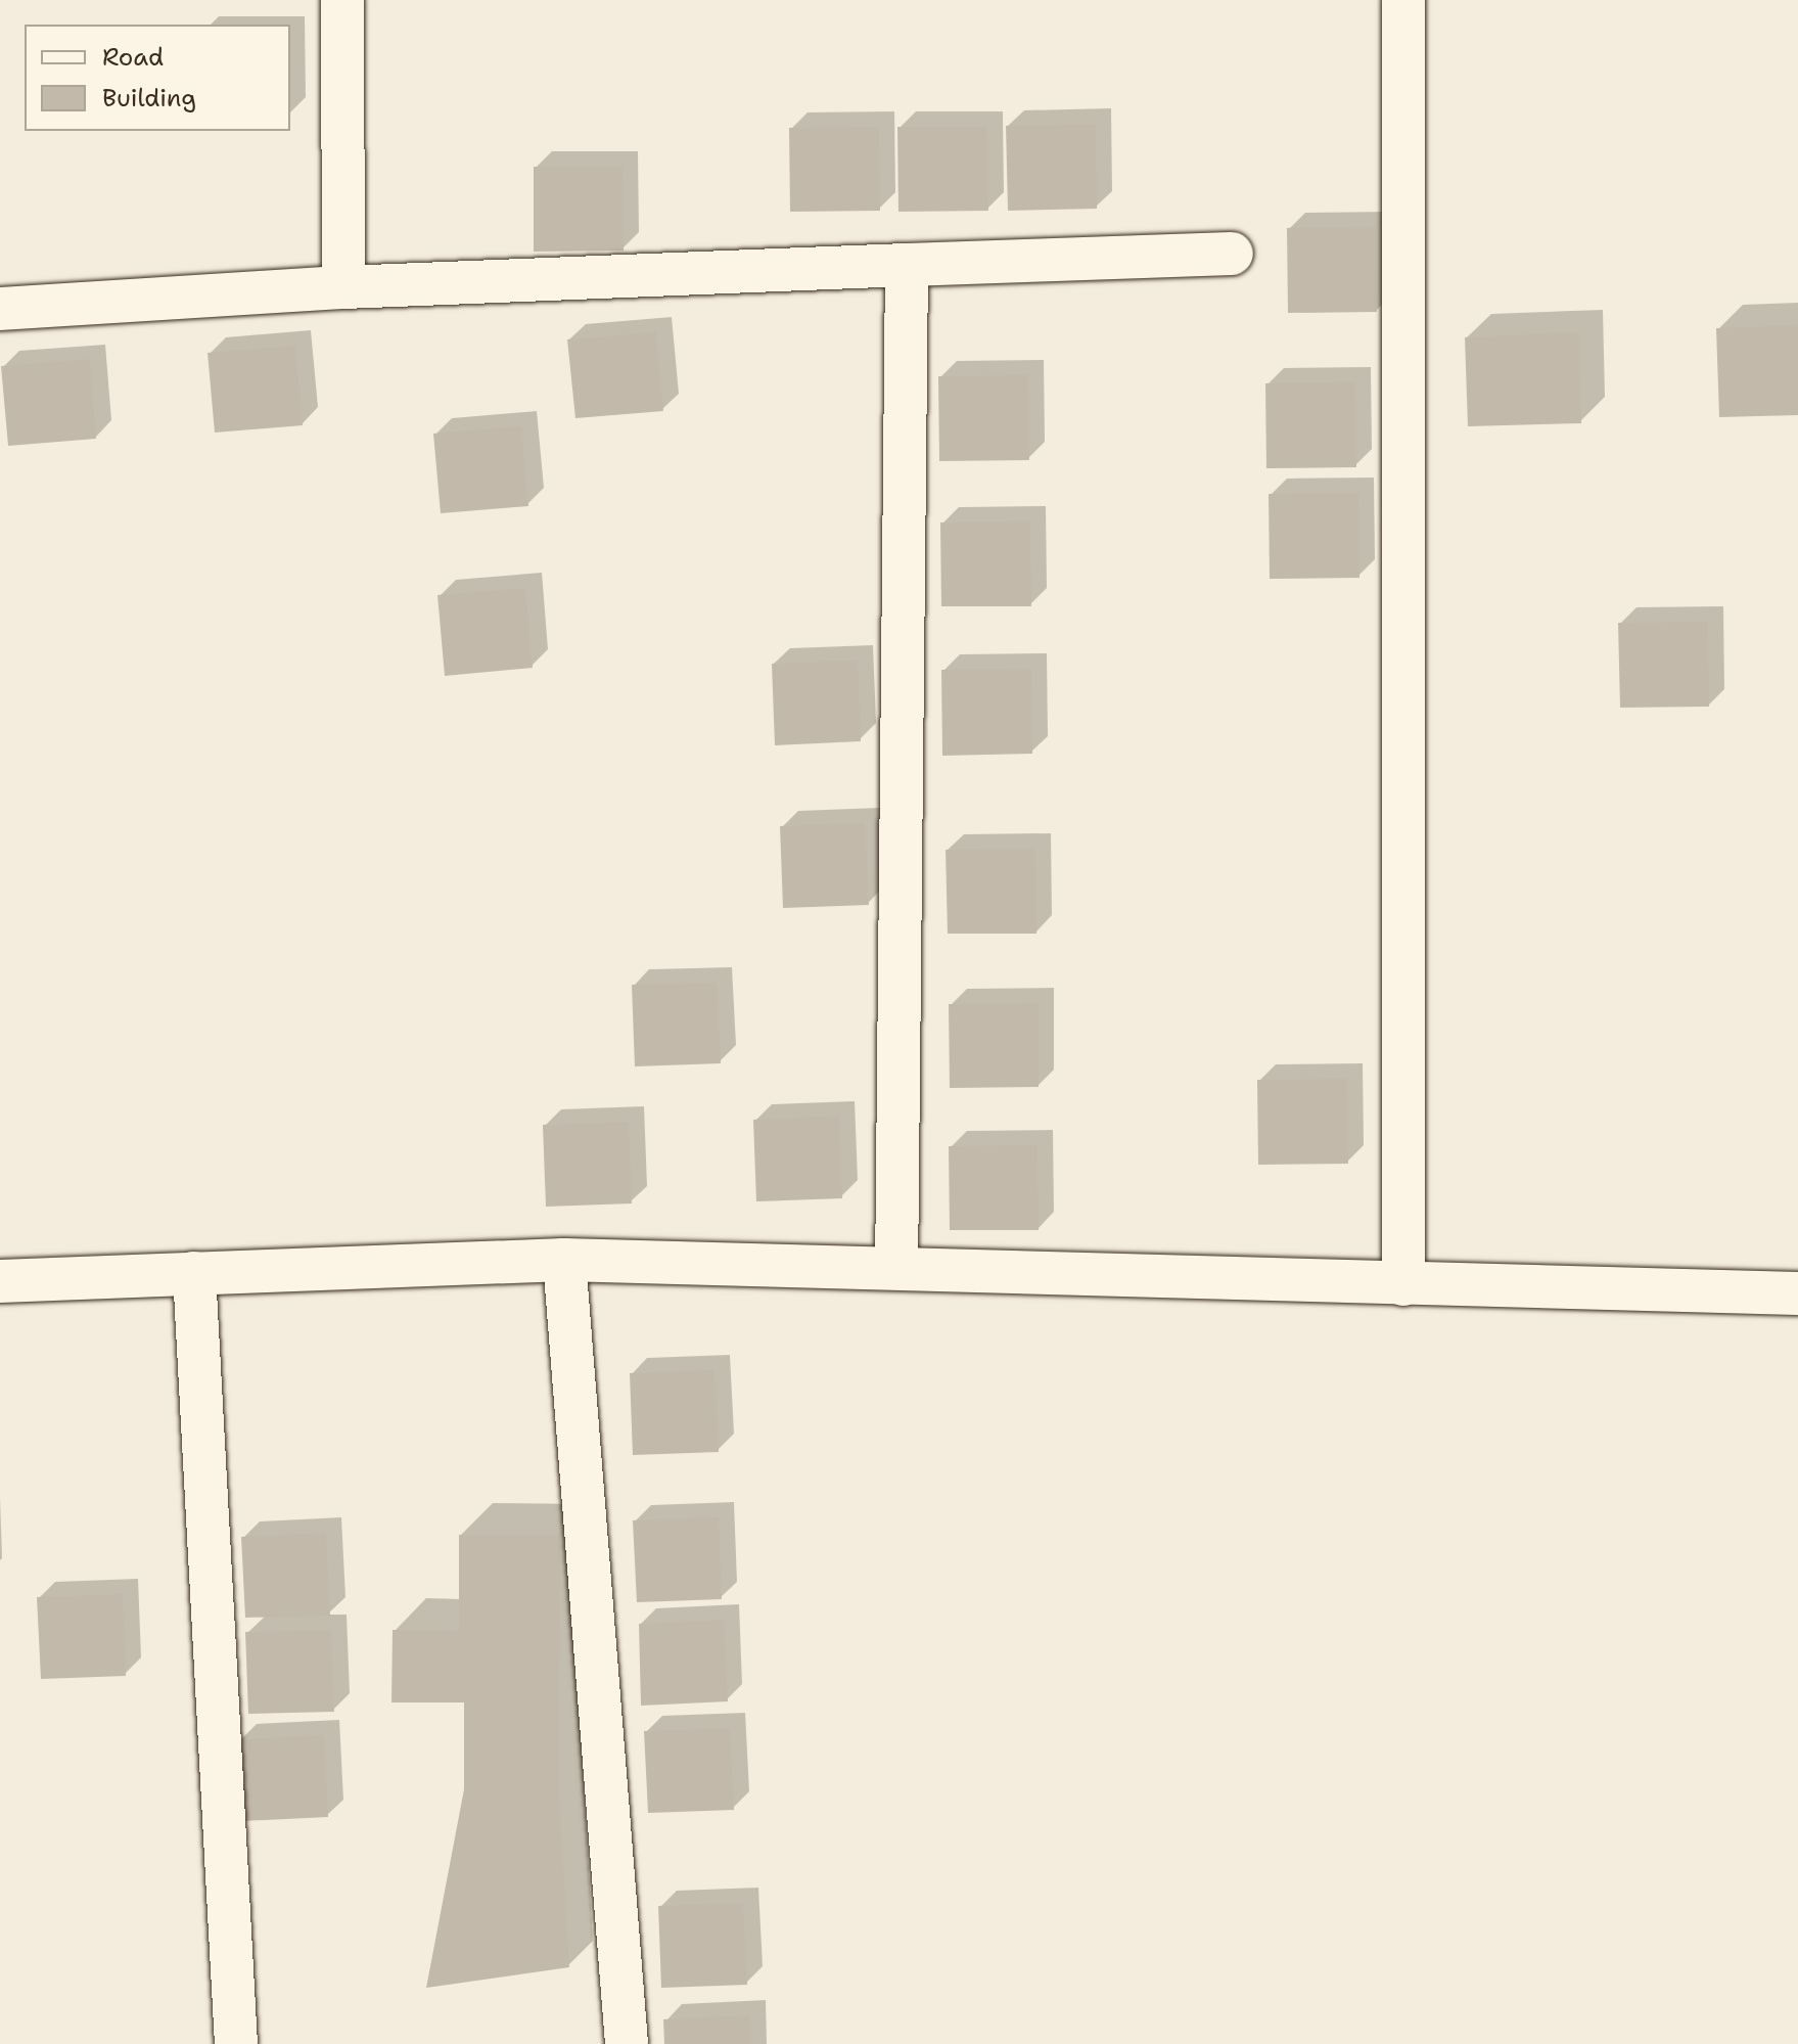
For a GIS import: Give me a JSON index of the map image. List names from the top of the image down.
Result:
{
  "legend": ["Road", "Building"]
}
